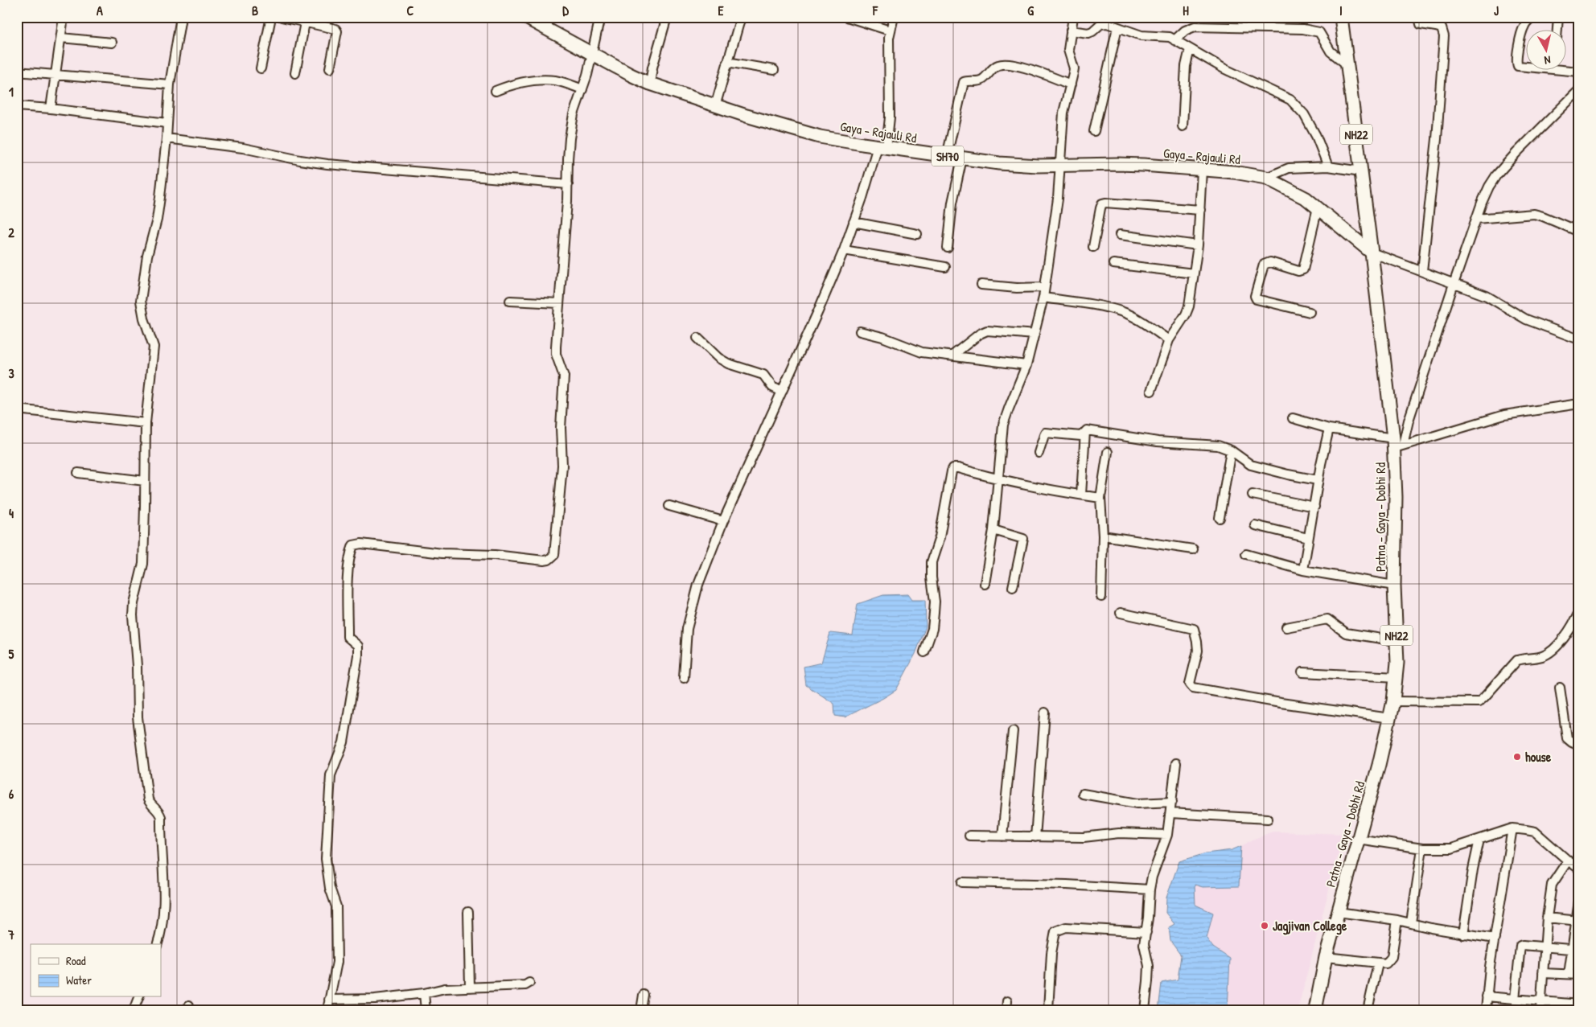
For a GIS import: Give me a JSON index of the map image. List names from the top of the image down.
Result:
{
  "streets": {
    "main road": [
      "Gaya - Rajauli Rd",
      "NH22",
      "SH70",
      "Patna - Gaya - Dobhi Rd"
    ]
  },
  "crossings": [
    ["Gaya - Rajauli Rd", "Patna - Gaya - Dobhi Rd"]
  ],
  "places": ["house", "Jagjivan College"],
  "legend": ["Road", "Water"],
  "north": "bottom",
  "grid": {
    "columns": [
      "A",
      "B",
      "C",
      "D",
      "E",
      "F",
      "G",
      "H",
      "I",
      "J"
    ],
    "rows": [
      "1",
      "2",
      "3",
      "4",
      "5",
      "6",
      "7"
    ]
  }
}
